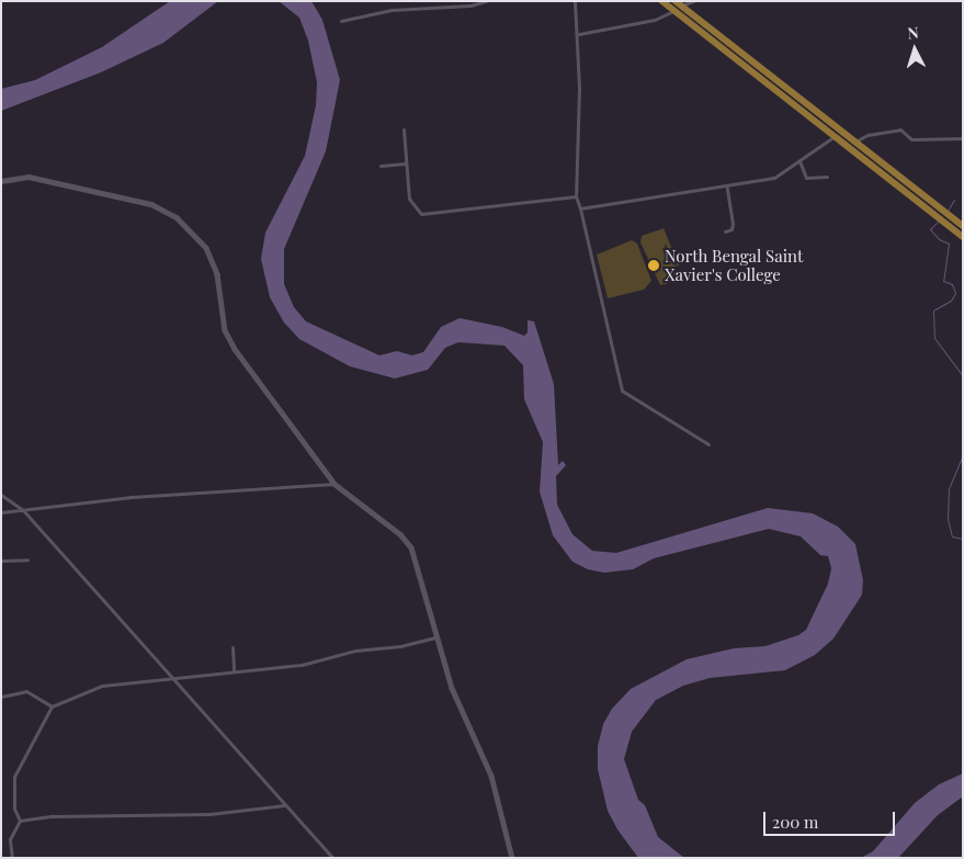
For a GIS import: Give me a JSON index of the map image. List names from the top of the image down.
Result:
{
  "places": ["North Bengal Saint Xavier's College"],
  "scale_bar": "200 m",
  "north": "top"
}
